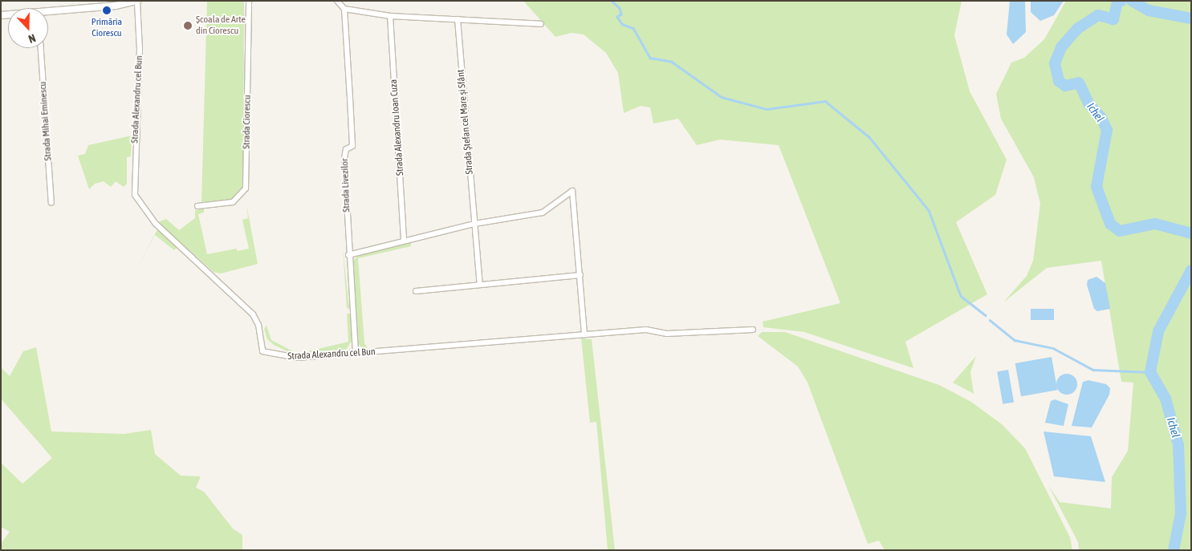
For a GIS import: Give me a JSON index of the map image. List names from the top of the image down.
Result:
{
  "streets": {
    "street": [
      "Strada Alexandru cel Bun",
      "Strada Mihai Eminescu",
      "Strada Ciorescu",
      "Strada Ștefan cel Mare și Sfânt",
      "Strada Alexandru Ioan Cuza",
      "Strada Livezilor"
    ]
  },
  "crossings": [
    ["Strada Alexandru cel Bun", "Strada Livezilor"]
  ],
  "water": ["Ichel"],
  "places": ["Primăria Ciorescu", "Școala de Arte din Ciorescu"],
  "north": "bottom"
}
